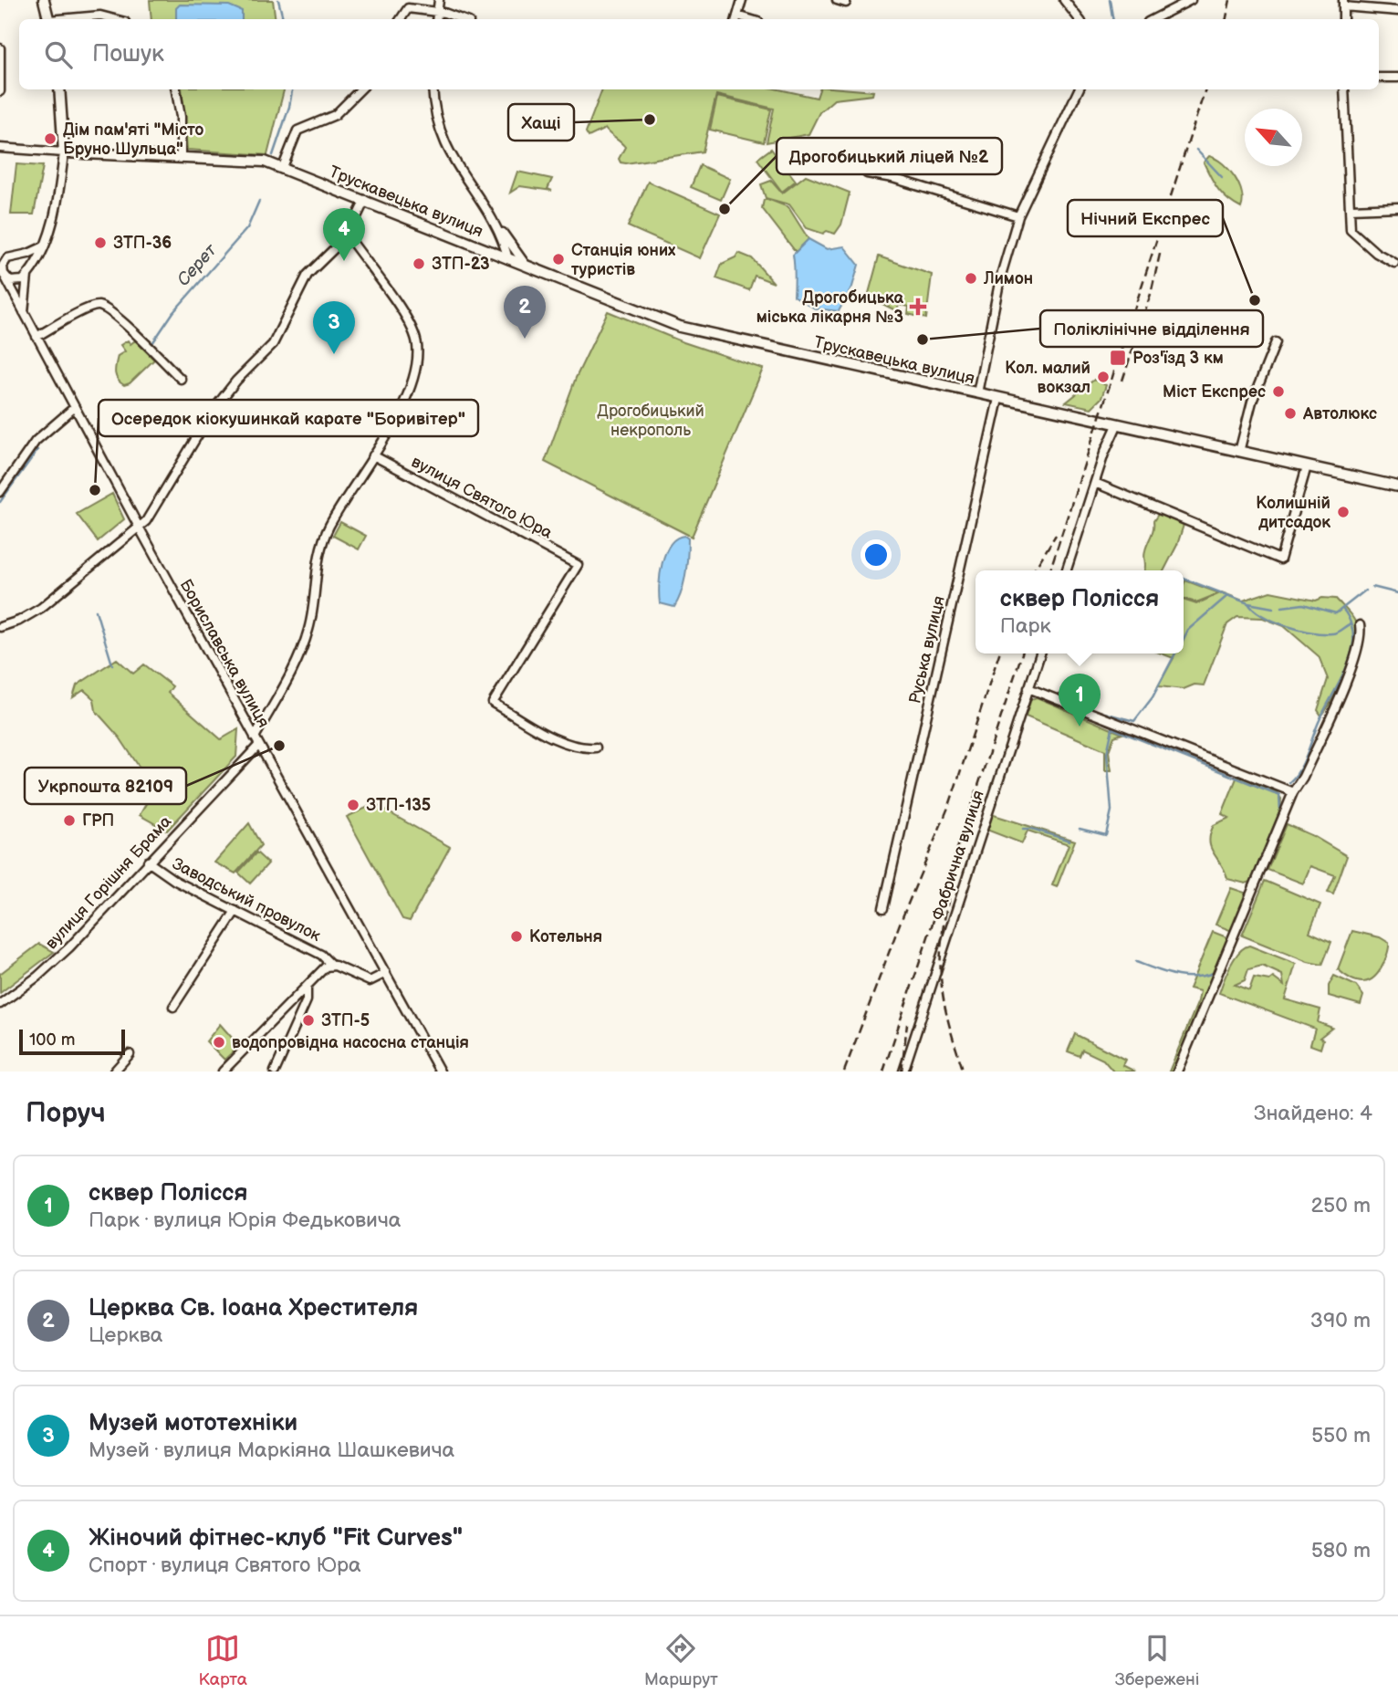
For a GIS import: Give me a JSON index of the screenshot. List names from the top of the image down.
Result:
{
  "streets": {
    "main road": ["Трускавецька вулиця"],
    "street": [
      "вулиця Святого Юра",
      "Руська вулиця",
      "Бориславська вулиця",
      "Фабрична вулиця",
      "вулиця Горішня Брама",
      "Заводський провулок"
    ]
  },
  "crossings": [
    ["Трускавецька вулиця", "Руська вулиця"],
    ["Бориславська вулиця", "вулиця Горішня Брама"],
    ["Бориславська вулиця", "Заводський провулок"],
    ["вулиця Горішня Брама", "Заводський провулок"]
  ],
  "water": ["Серет"],
  "parks": ["Дрогобицький некрополь"],
  "places": {
    "other": [
      "Хащі",
      "Дім пам'яті \"Місто Бруно Шульца\"",
      "Дрогобицький ліцей №2",
      "ЗТП-36",
      "Станція юних туристів",
      "ЗТП-23",
      "Лимон",
      "Нічний Експрес",
      "Поліклінічне відділення",
      "Кол. малий вокзал",
      "Міст Експрес",
      "Автолюкс",
      "Осередок кіокушинкай карате \"Боривітер\"",
      "Колишній дитсадок",
      "Укрпошта 82109",
      "ЗТП-135",
      "ГРП",
      "Котельня",
      "ЗТП-5",
      "водопровідна насосна станція"
    ],
    "health": ["Дрогобицька міська лікарня №3"],
    "transit": ["Роз'їзд 3 км"]
  },
  "scale_bar": "100 m",
  "north": "top left",
  "page": {
    "search": "Пошук",
    "pins": [
      "4",
      "2",
      "3",
      "1"
    ],
    "popup": ["сквер Полісся", "Парк"],
    "scale": "100 m",
    "heading": ["Поруч", "Знайдено: 4"],
    "list": [
      {
        "mark": "1",
        "name": "сквер Полісся",
        "note": "Парк · вулиця Юрія Федьковича",
        "value": "250 m"
      },
      {
        "mark": "2",
        "name": "Церква Св. Іоана Хрестителя",
        "note": "Церква",
        "value": "390 m"
      },
      {
        "mark": "3",
        "name": "Музей мототехніки",
        "note": "Музей · вулиця Маркіяна Шашкевича",
        "value": "550 m"
      },
      {
        "mark": "4",
        "name": "Жіночий фітнес-клуб \"Fit Curves\"",
        "note": "Спорт · вулиця Святого Юра",
        "value": "580 m"
      }
    ],
    "nav": ["Карта", "Маршрут", "Збережені"]
  }
}
